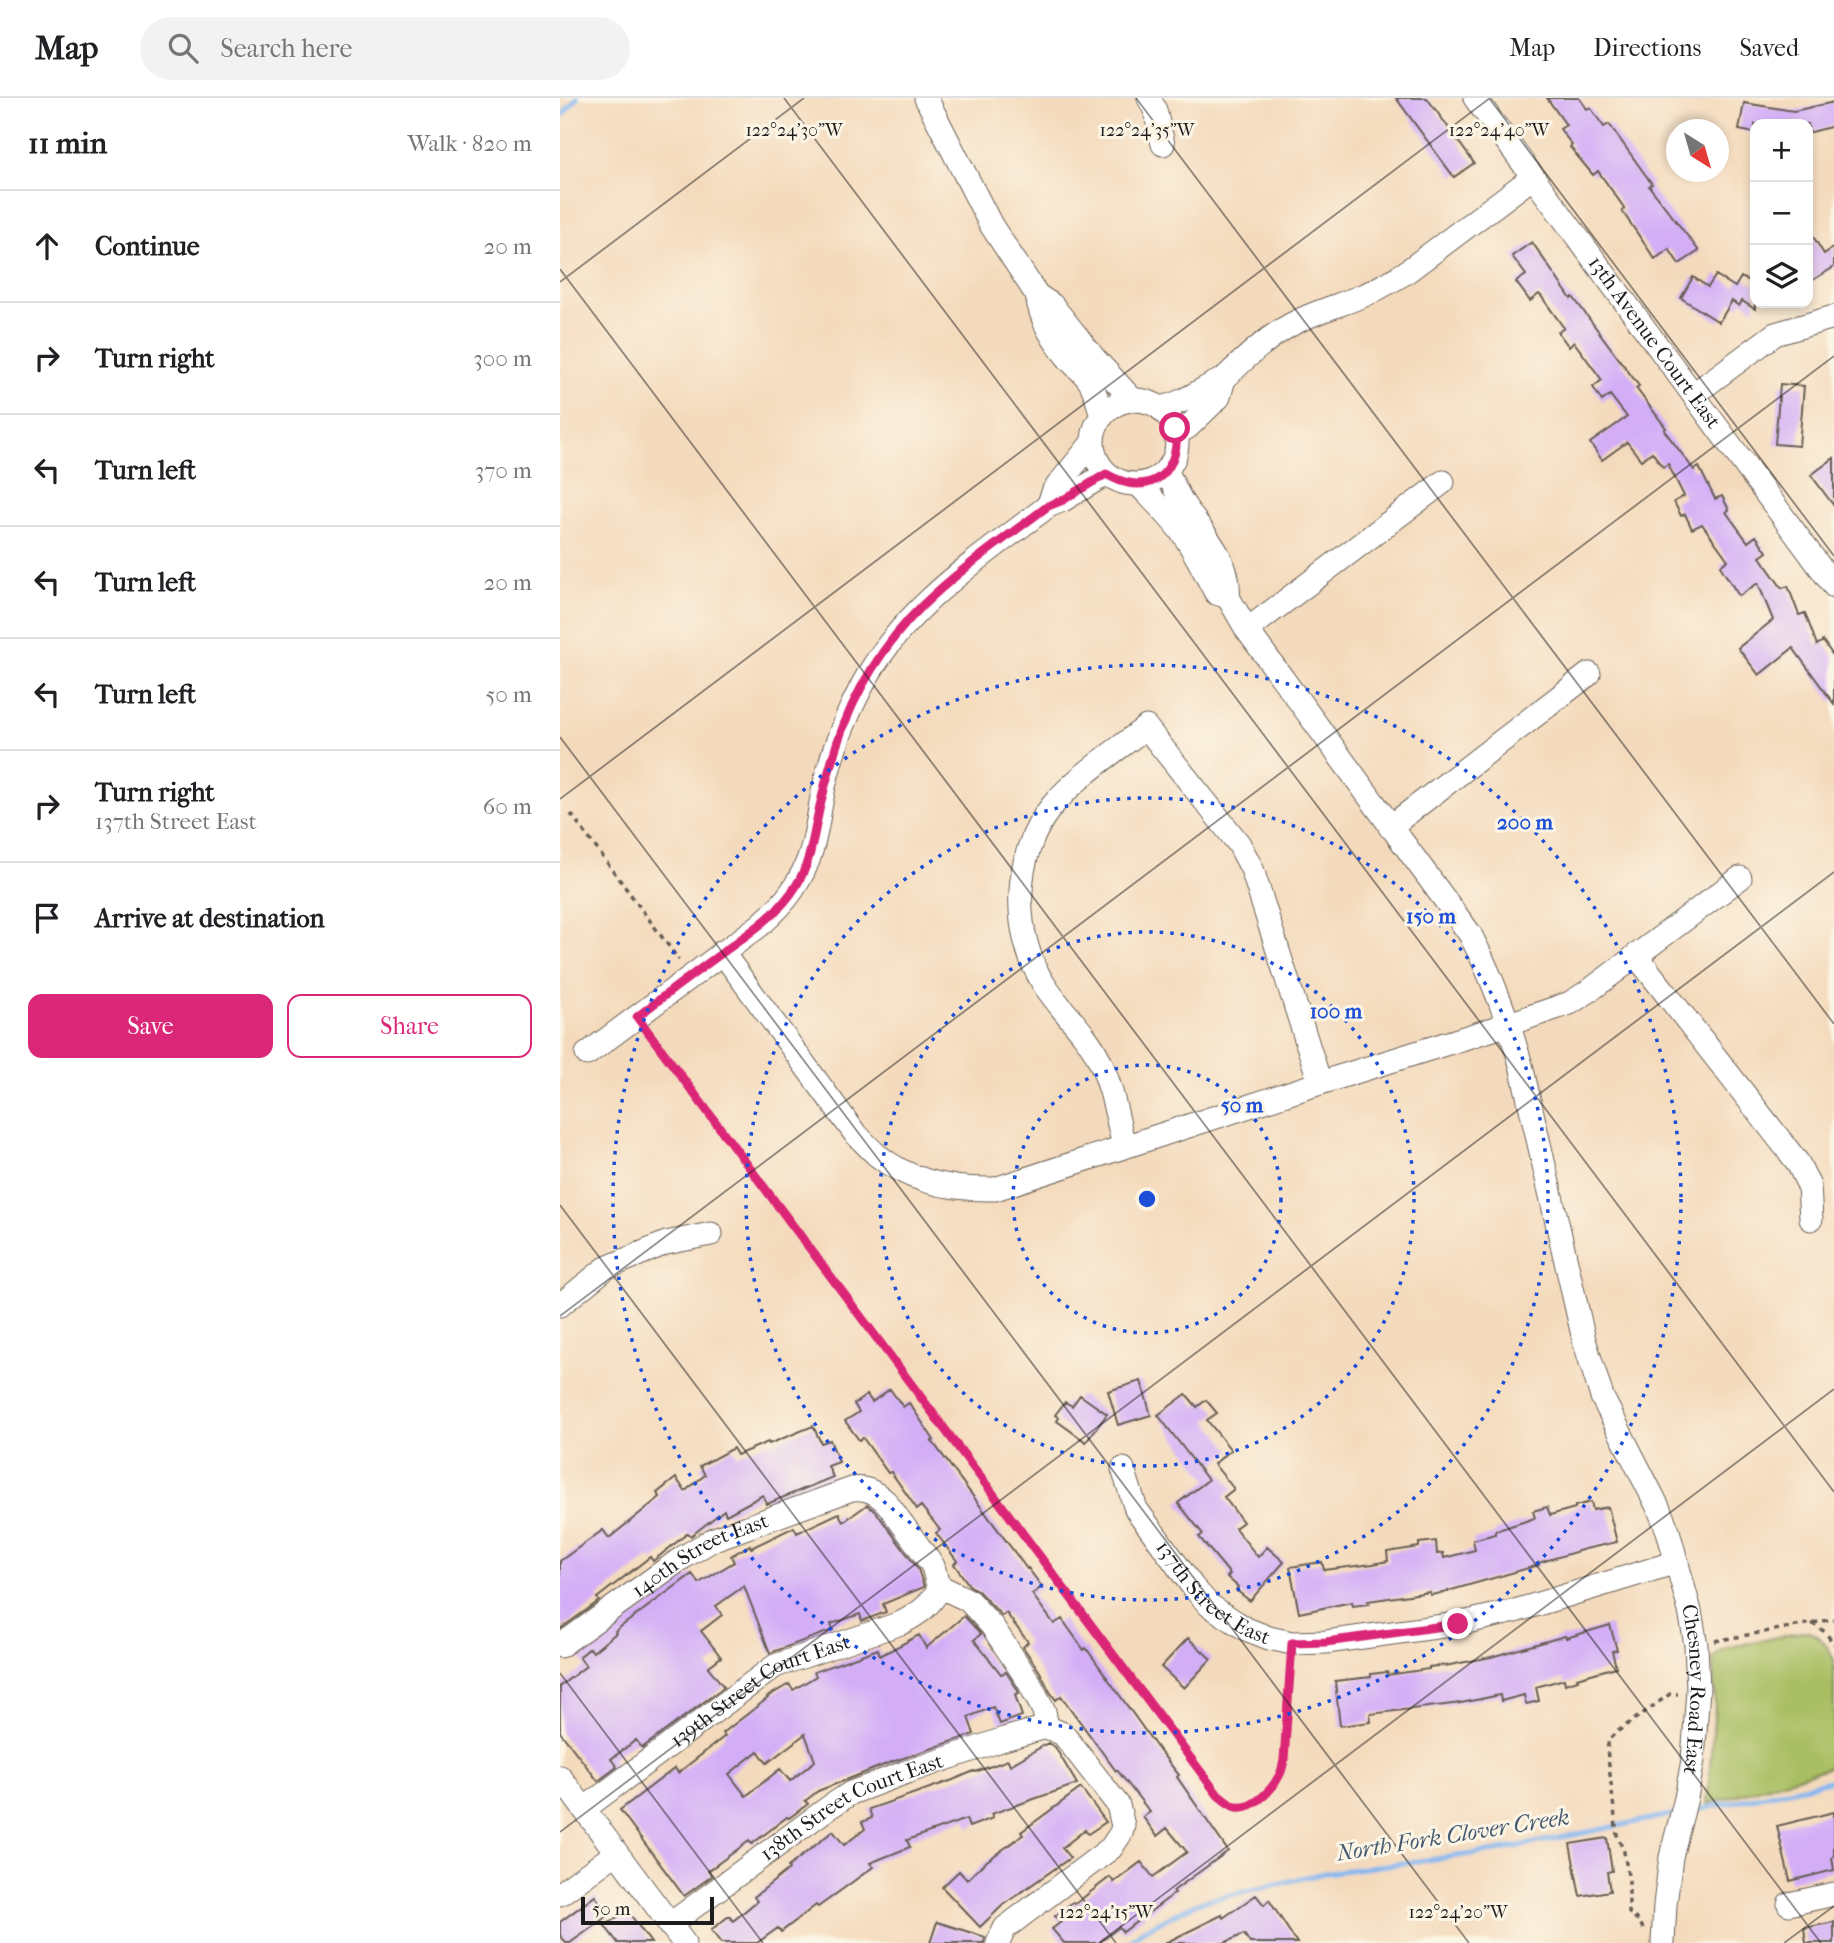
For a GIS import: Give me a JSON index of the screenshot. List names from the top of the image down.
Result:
{
  "streets": {
    "street": [
      "13th Avenue Court East",
      "140th Street East",
      "137th Street East",
      "Chesney Road East",
      "139th Street Court East",
      "138th Street Court East"
    ]
  },
  "crossings": [
    ["140th Street East", "139th Street Court East"],
    ["137th Street East", "Chesney Road East"]
  ],
  "water": ["North Fork Clover Creek"],
  "scale_bar": "50 m",
  "north": "bottom right",
  "page": {
    "header": "Map",
    "search": "Search here",
    "nav": ["Map", "Directions", "Saved"],
    "heading": ["11 min", "Walk · 820 m"],
    "map_buttons": ["+", "−"],
    "list": [
      ["Continue", "20 m"],
      ["Turn right", "300 m"],
      ["Turn left", "370 m"],
      ["Turn left", "20 m"],
      ["Turn left", "50 m"],
      ["Turn right", "137th Street East", "60 m"],
      "Arrive at destination"
    ],
    "buttons": ["Save", "Share"],
    "scale": "50 m"
  },
  "coordinates": [
    "122°24'30\"W",
    "122°24'35\"W",
    "122°24'40\"W",
    "122°24'15\"W",
    "122°24'20\"W"
  ],
  "rings": [
    "200 m",
    "150 m",
    "100 m",
    "50 m"
  ]
}
